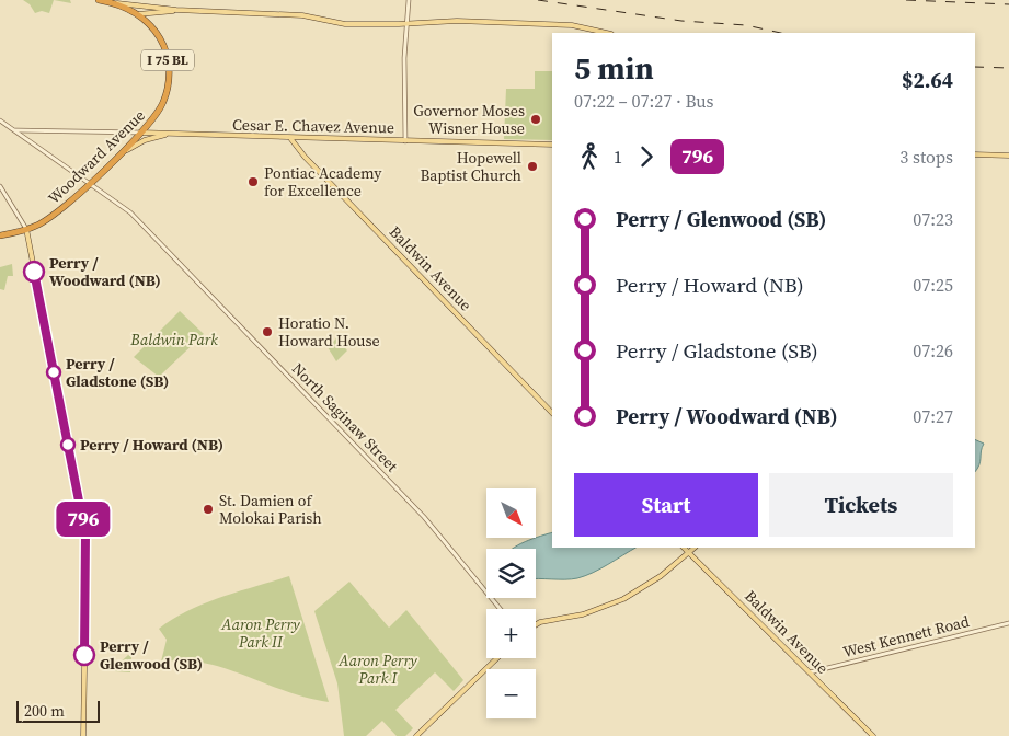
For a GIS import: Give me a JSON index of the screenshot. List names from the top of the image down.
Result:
{
  "streets": {
    "highway": ["I 75 BL", "Woodward Avenue"],
    "main road": ["Cesar E. Chavez Avenue", "Baldwin Avenue"],
    "street": ["North Saginaw Street", "West Kennett Road"]
  },
  "crossings": [
    ["Cesar E. Chavez Avenue", "Woodward Avenue"],
    ["Cesar E. Chavez Avenue", "Baldwin Avenue"],
    ["Woodward Avenue", "North Saginaw Street"],
    ["Baldwin Avenue", "West Kennett Road"]
  ],
  "parks": ["Baldwin Park", "Aaron Perry Park II", "Aaron Perry Park I"],
  "places": [
    "Governor Moses Wisner House",
    "Hopewell Baptist Church",
    "Pontiac Academy for Excellence",
    "Perry / Woodward (NB)",
    "Horatio N. Howard House",
    "Perry / Gladstone (SB)",
    "Perry / Howard (NB)",
    "St. Damien of Molokai Parish",
    "Perry / Glenwood (SB)"
  ],
  "lines": ["bus line 796"],
  "scale_bar": "200 m",
  "north": "bottom right",
  "page": {
    "on_map": "796",
    "heading": ["5 min", "07:22 – 07:27 · Bus", "$2.64"],
    "legs": ["1", "796", "3 stops"],
    "list": [
      {
        "name": "Perry / Glenwood (SB)",
        "value": "07:23"
      },
      {
        "name": "Perry / Howard (NB)",
        "value": "07:25"
      },
      {
        "name": "Perry / Gladstone (SB)",
        "value": "07:26"
      },
      {
        "name": "Perry / Woodward (NB)",
        "value": "07:27"
      }
    ],
    "buttons": ["Start", "Tickets"],
    "map_buttons": ["+", "−"],
    "scale": "200 m"
  }
}
